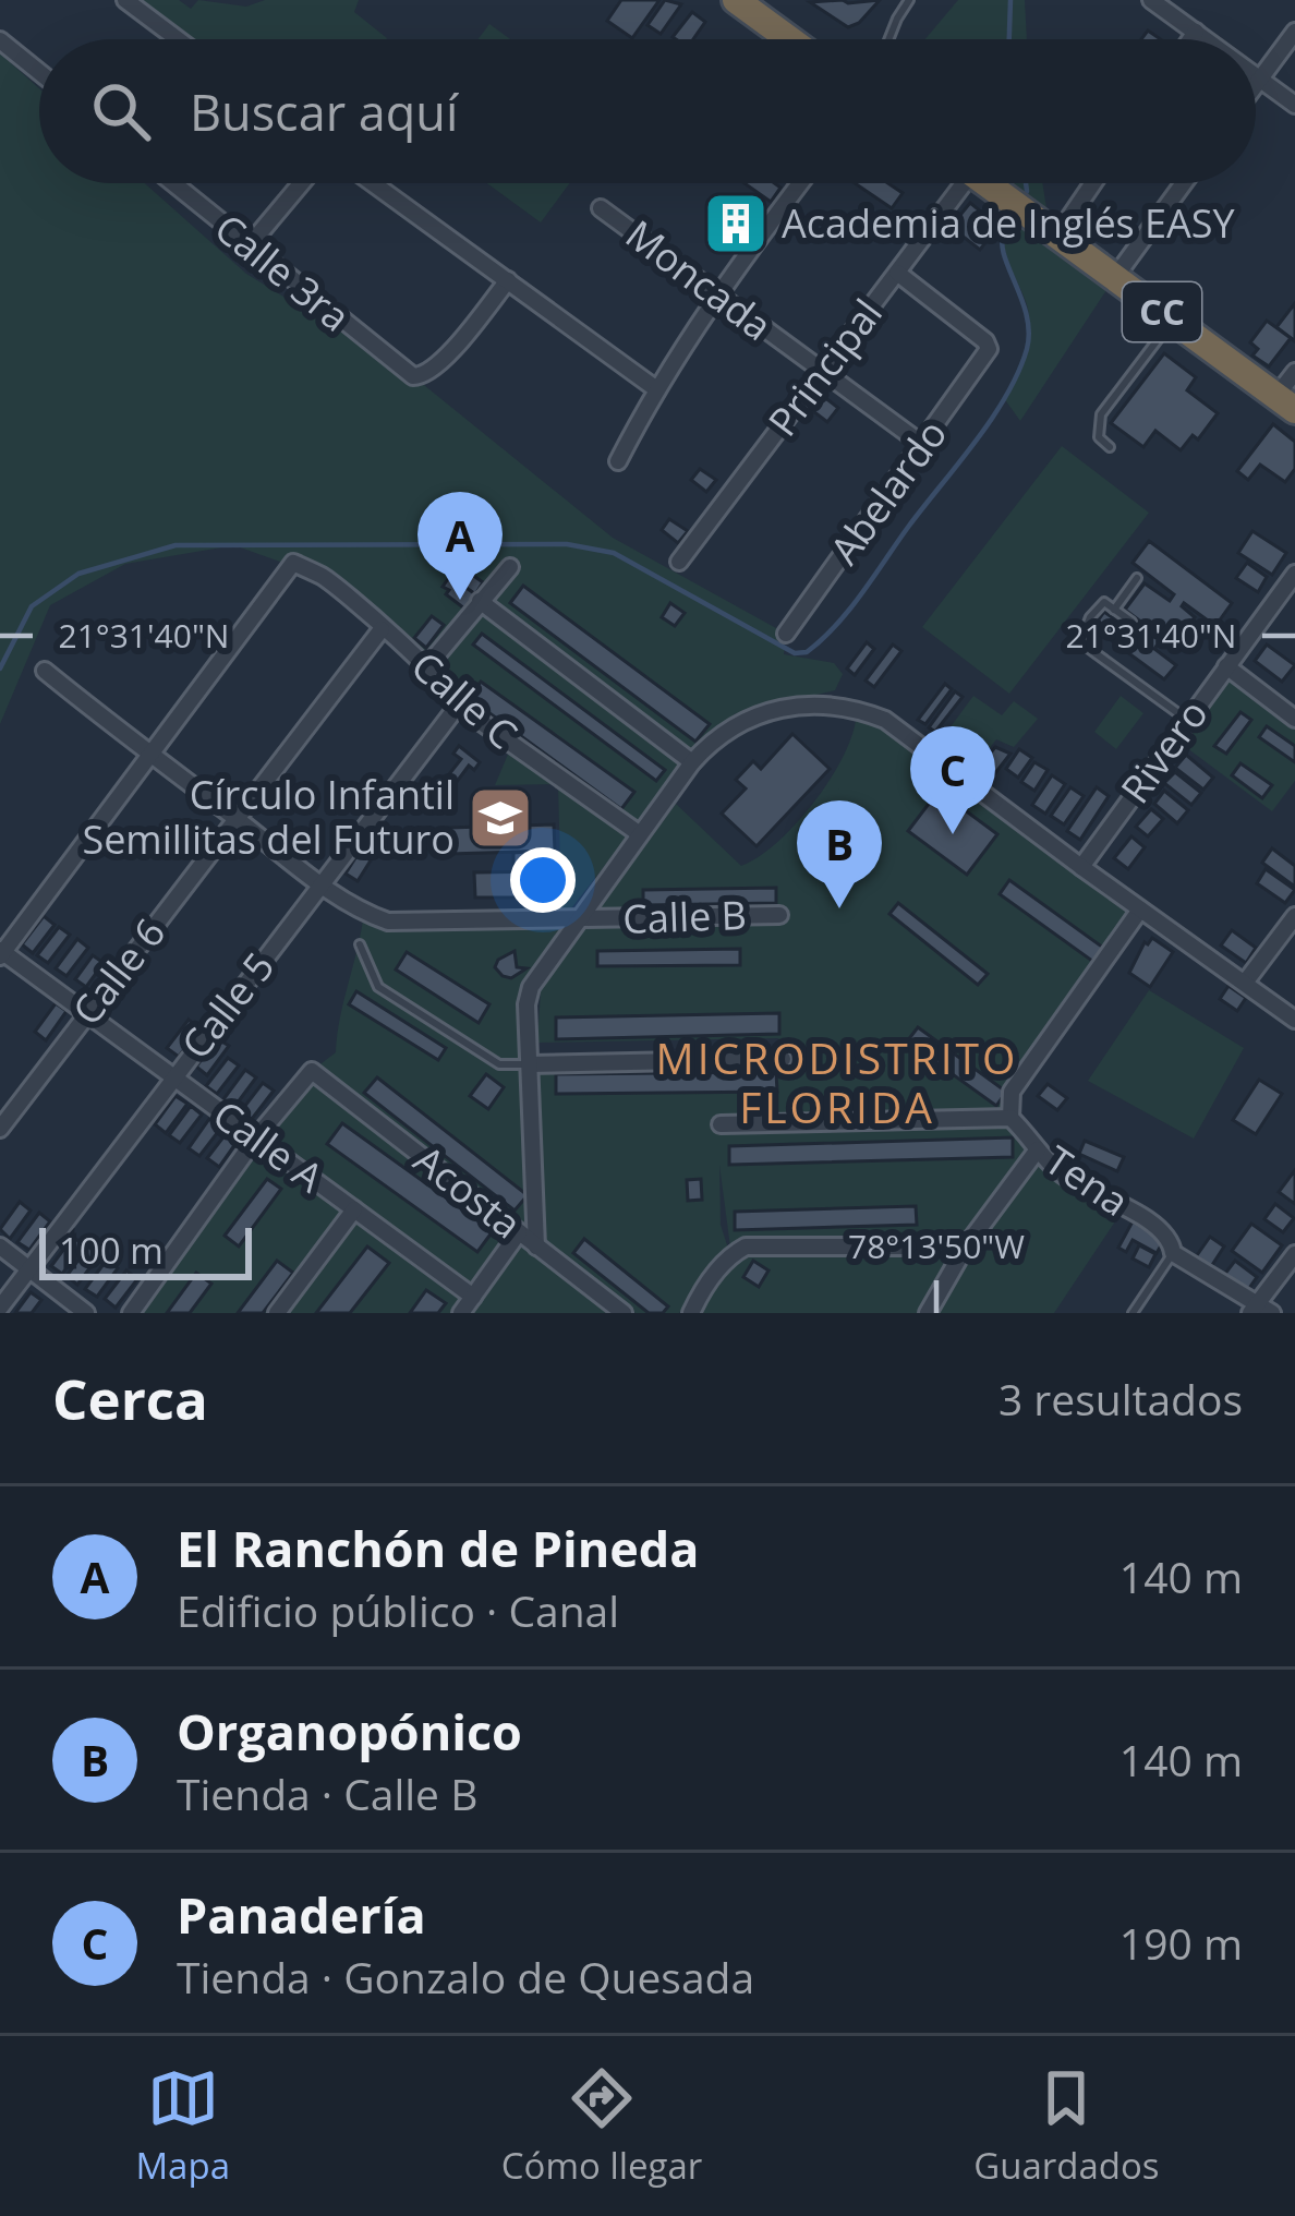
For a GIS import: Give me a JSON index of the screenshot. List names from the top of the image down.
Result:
{
  "streets": {
    "highway": ["CC"],
    "street": [
      "Calle 3ra",
      "Moncada",
      "Principal",
      "Abelardo",
      "Calle C",
      "Rivero",
      "Calle B",
      "Calle 6",
      "Calle 5",
      "Calle A",
      "Tena",
      "Acosta"
    ]
  },
  "crossings": [
    ["Moncada", "Principal"],
    ["Moncada", "Abelardo"],
    ["Principal", "Abelardo"],
    ["Calle C", "Calle B"],
    ["Calle C", "Calle 6"],
    ["Calle C", "Calle 5"],
    ["Calle B", "Calle 6"],
    ["Calle B", "Calle 5"],
    ["Calle 6", "Calle A"],
    ["Calle 5", "Calle A"],
    ["Calle A", "Acosta"]
  ],
  "districts": ["MICRODISTRITO FLORIDA"],
  "places": {
    "building": ["Academia de Inglés EASY"],
    "school or university": ["Círculo Infantil Semillitas del Futuro"]
  },
  "scale_bar": "100 m",
  "page": {
    "search": "Buscar aquí",
    "pins": ["A", "C", "B"],
    "scale": "100 m",
    "heading": ["Cerca", "3 resultados"],
    "list": [
      {
        "mark": "A",
        "name": "El Ranchón de Pineda",
        "note": "Edificio público · Canal",
        "value": "140 m"
      },
      {
        "mark": "B",
        "name": "Organopónico",
        "note": "Tienda · Calle B",
        "value": "140 m"
      },
      {
        "mark": "C",
        "name": "Panadería",
        "note": "Tienda · Gonzalo de Quesada",
        "value": "190 m"
      }
    ],
    "nav": ["Mapa", "Cómo llegar", "Guardados"]
  },
  "coordinates": ["21°31'40\"N", "78°13'50\"W"]
}
